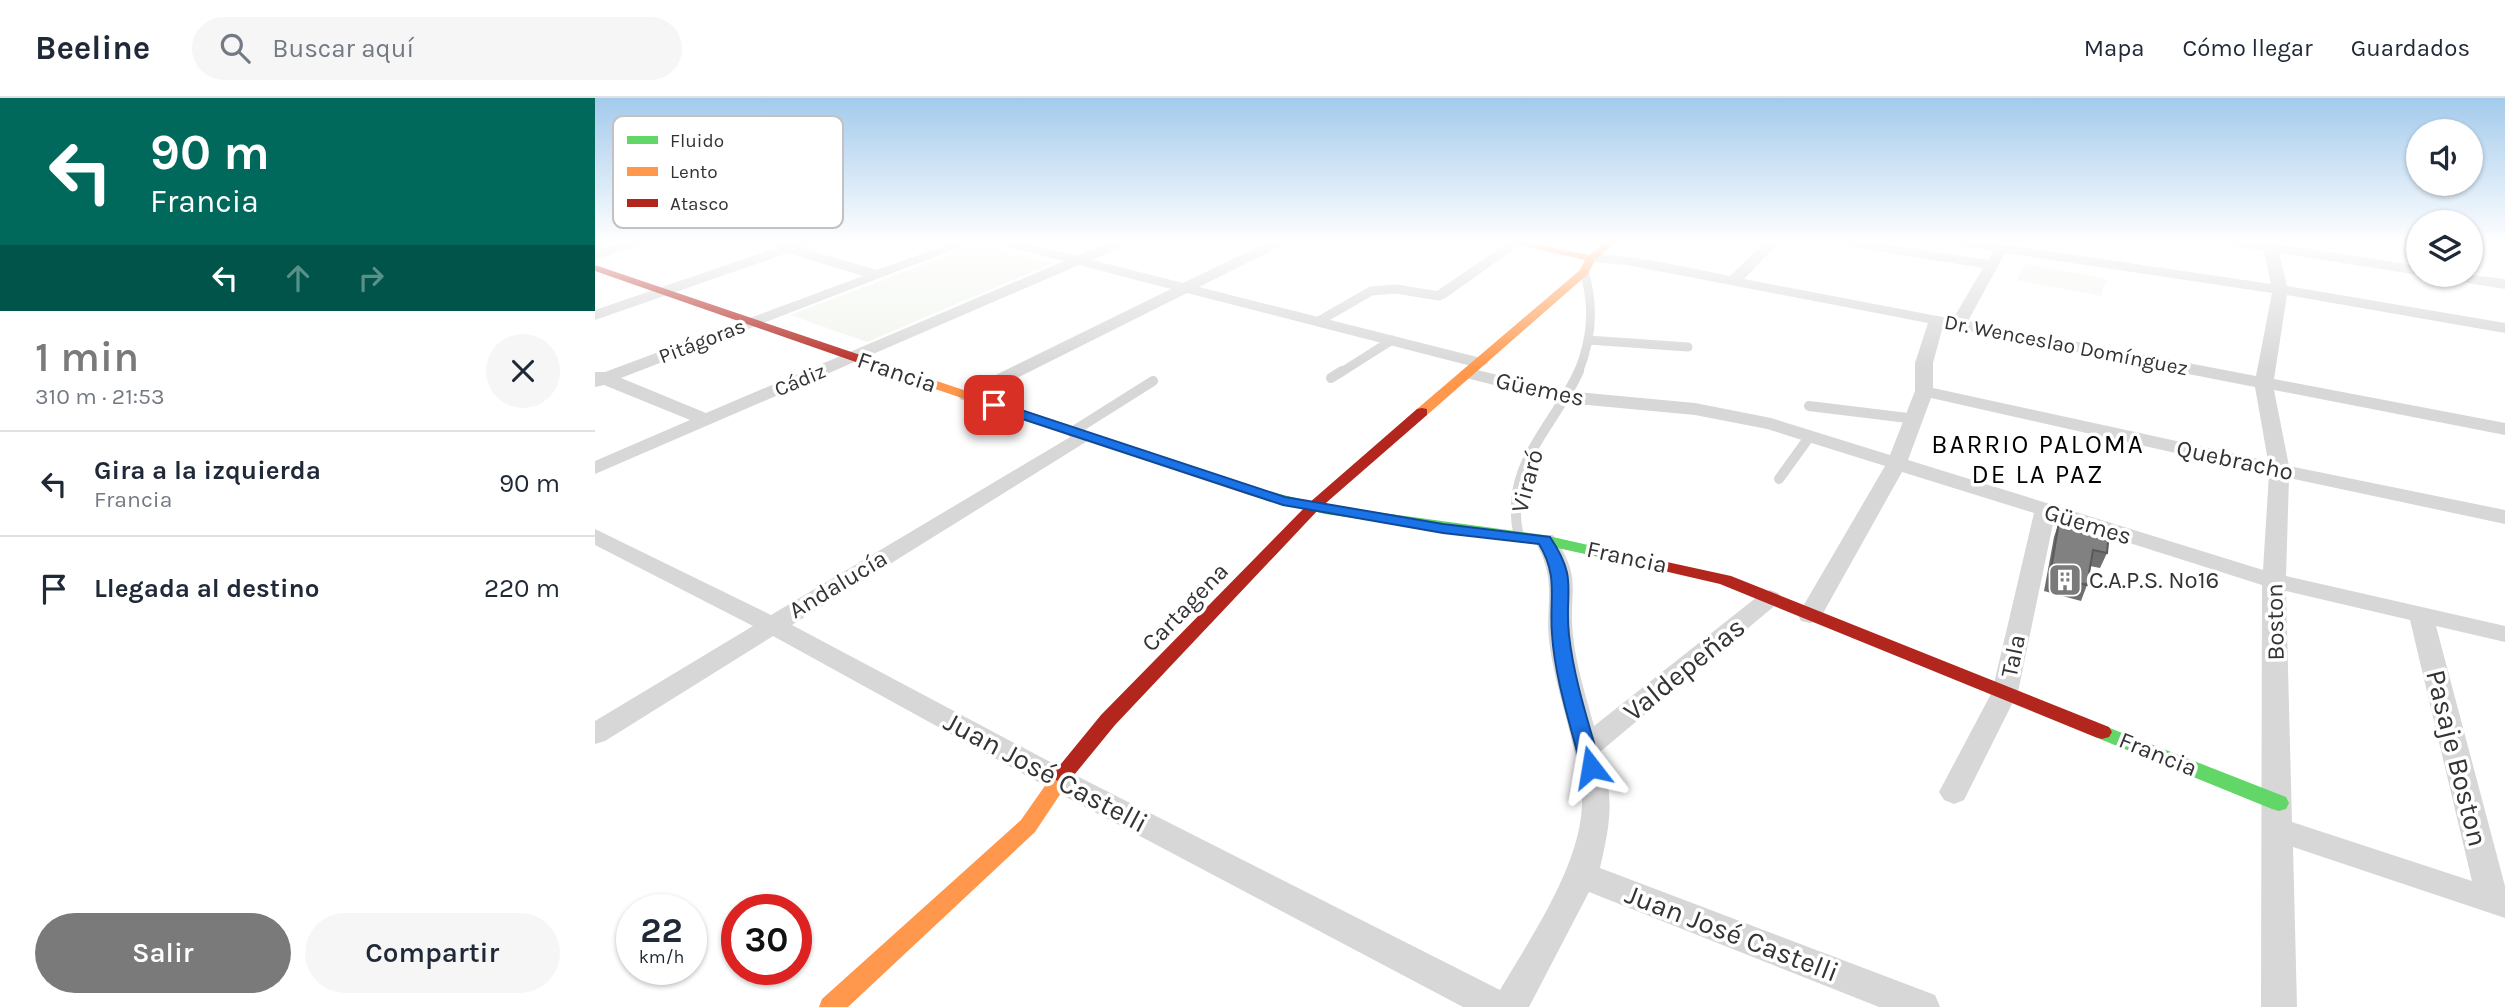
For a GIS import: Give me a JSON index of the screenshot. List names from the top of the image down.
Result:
{
  "streets": {
    "street": [
      "Pitágoras",
      "Dr. Wenceslao Domínguez",
      "Francia",
      "Cádiz",
      "Güemes",
      "Quebracho",
      "Viraró",
      "Andalucía",
      "Cartagena",
      "Boston",
      "Tala",
      "Valdepeñas",
      "Pasaje Boston",
      "Juan José Castelli"
    ]
  },
  "crossings": [
    ["Pitágoras", "Francia"],
    ["Dr. Wenceslao Domínguez", "Boston"],
    ["Francia", "Cádiz"],
    ["Francia", "Viraró"],
    ["Francia", "Andalucía"],
    ["Francia", "Cartagena"],
    ["Francia", "Boston"],
    ["Francia", "Tala"],
    ["Francia", "Valdepeñas"],
    ["Francia", "Pasaje Boston"],
    ["Güemes", "Viraró"],
    ["Güemes", "Cartagena"],
    ["Güemes", "Boston"],
    ["Güemes", "Tala"],
    ["Güemes", "Pasaje Boston"],
    ["Quebracho", "Boston"],
    ["Viraró", "Valdepeñas"],
    ["Andalucía", "Juan José Castelli"],
    ["Cartagena", "Juan José Castelli"]
  ],
  "districts": ["BARRIO PALOMA DE LA PAZ"],
  "places": {
    "building": ["C.A.P.S. Nº16"]
  },
  "legend": ["Fluido", "Lento", "Atasco"],
  "page": {
    "header": "Beeline",
    "search": "Buscar aquí",
    "nav": ["Mapa", "Cómo llegar", "Guardados"],
    "turn": ["90 m", "Francia"],
    "heading": ["1 min", "310 m · 21:53"],
    "list": [
      {
        "name": "Gira a la izquierda",
        "note": "Francia",
        "value": "90 m"
      },
      {
        "name": "Llegada al destino",
        "value": "220 m"
      }
    ],
    "speed": "22 km/h",
    "limit": "30",
    "buttons": ["Salir", "Compartir"]
  }
}
